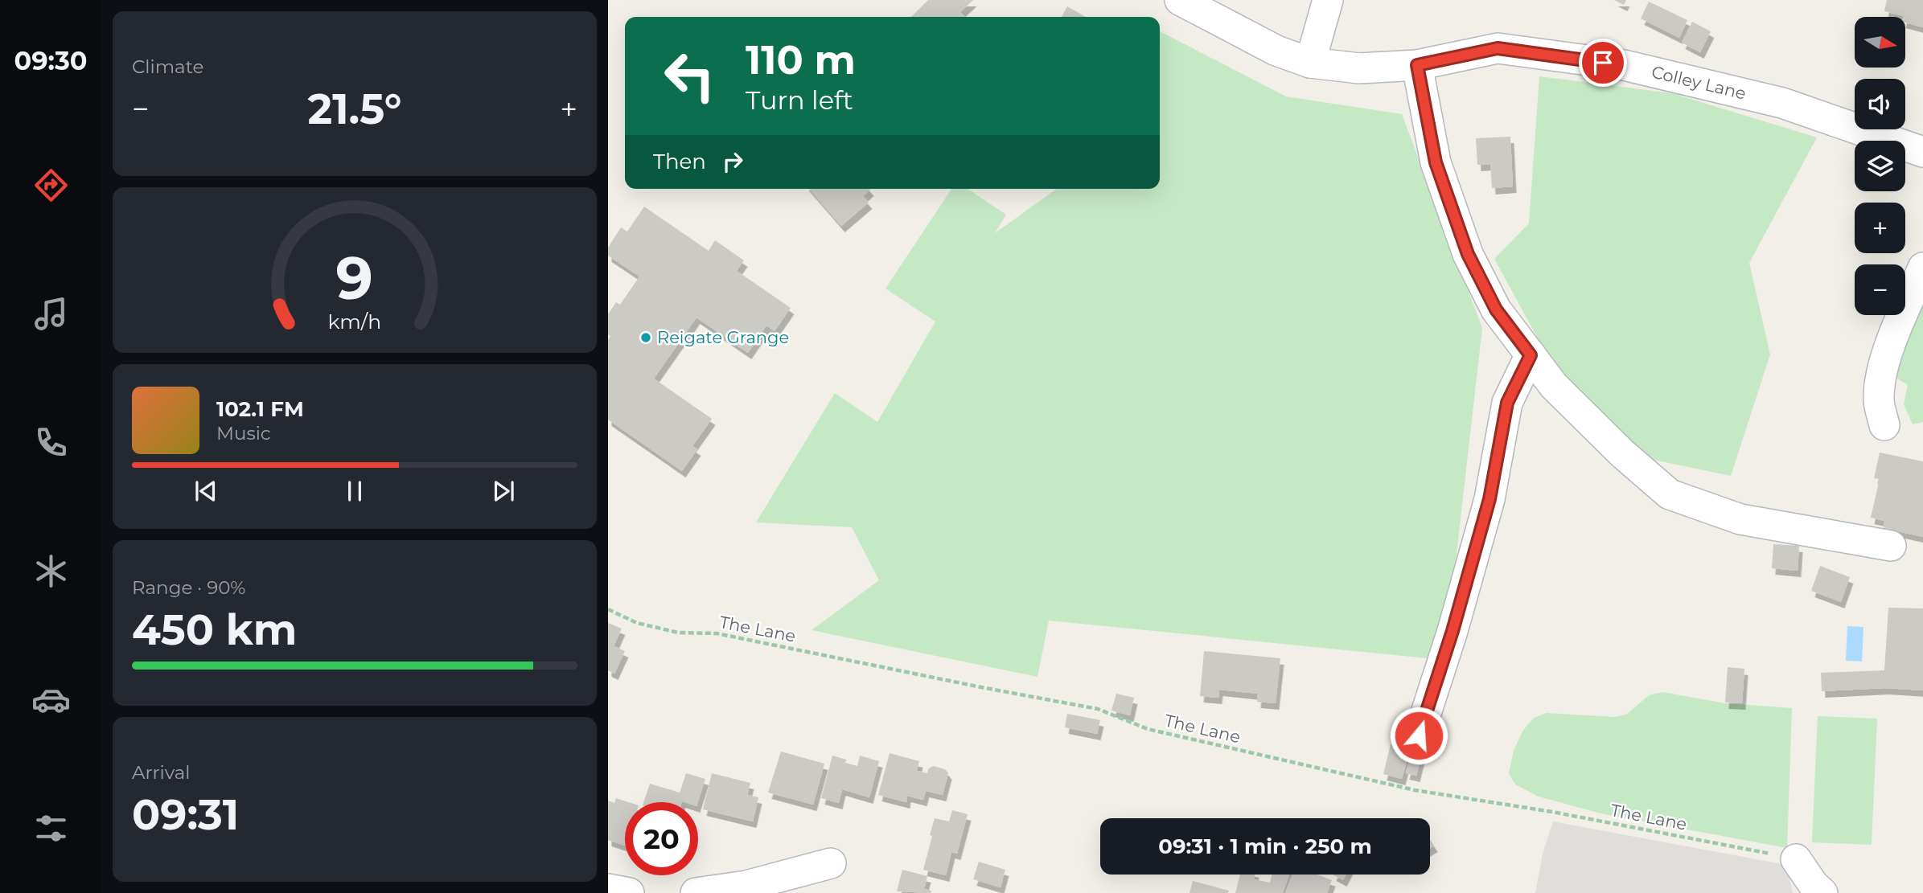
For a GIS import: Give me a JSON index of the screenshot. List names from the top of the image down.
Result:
{
  "streets": {
    "street": ["Colley Lane"],
    "path": ["The Lane"]
  },
  "places": ["Reigate Grange"],
  "north": "right",
  "page": {
    "tabs": "09:30",
    "tile": [
      "Climate",
      ["Range · 90%", "450 km"],
      ["Arrival", "09:31"]
    ],
    "map_buttons": ["+", "−"],
    "turn": ["110 m", "Turn left"],
    "heat": ["−", "21.5°", "+"],
    "then": "Then",
    "song": ["102.1 FM", "Music"],
    "limit": "20",
    "trip": "09:31 · 1 min · 250 m",
    "gauge": ["9", "km/h"]
  }
}
